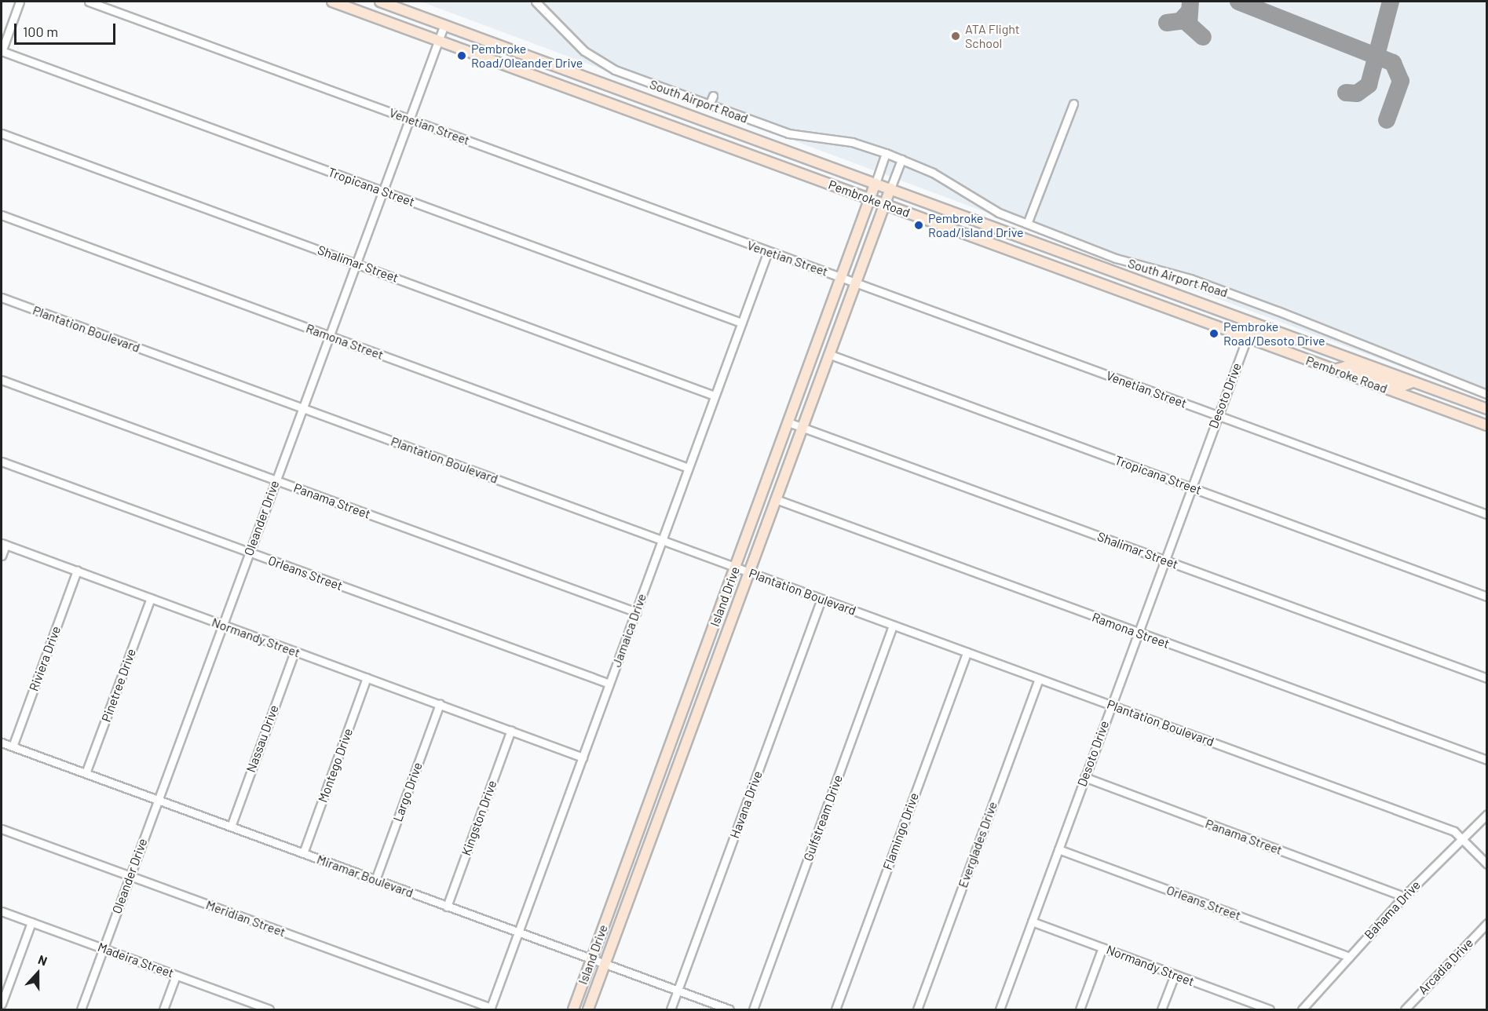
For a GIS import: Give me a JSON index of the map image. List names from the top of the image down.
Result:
{
  "streets": {
    "main road": ["Pembroke Road", "Island Drive"],
    "street": [
      "South Airport Road",
      "Venetian Street",
      "Tropicana Street",
      "Shalimar Street",
      "Plantation Boulevard",
      "Ramona Street",
      "Desoto Drive",
      "Panama Street",
      "Oleander Drive",
      "Orleans Street",
      "Jamaica Drive",
      "Normandy Street",
      "Riviera Drive",
      "Pinetree Drive",
      "Nassau Drive",
      "Montego Drive",
      "Largo Drive",
      "Havana Drive",
      "Kingston Drive",
      "Gulfstream Drive",
      "Flamingo Drive",
      "Everglades Drive",
      "Miramar Boulevard",
      "Bahama Drive",
      "Meridian Street",
      "Madeira Street",
      "Arcadia Drive"
    ]
  },
  "crossings": [
    ["Venetian Street", "Desoto Drive"],
    ["Venetian Street", "Oleander Drive"],
    ["Venetian Street", "Island Drive"],
    ["Venetian Street", "Jamaica Drive"],
    ["Tropicana Street", "Desoto Drive"],
    ["Tropicana Street", "Oleander Drive"],
    ["Tropicana Street", "Island Drive"],
    ["Tropicana Street", "Jamaica Drive"],
    ["Pembroke Road", "Desoto Drive"],
    ["Pembroke Road", "Oleander Drive"],
    ["Pembroke Road", "Island Drive"],
    ["Shalimar Street", "Desoto Drive"],
    ["Shalimar Street", "Oleander Drive"],
    ["Shalimar Street", "Island Drive"],
    ["Shalimar Street", "Jamaica Drive"],
    ["Plantation Boulevard", "Desoto Drive"],
    ["Plantation Boulevard", "Oleander Drive"],
    ["Plantation Boulevard", "Island Drive"],
    ["Plantation Boulevard", "Jamaica Drive"],
    ["Plantation Boulevard", "Havana Drive"],
    ["Plantation Boulevard", "Gulfstream Drive"],
    ["Plantation Boulevard", "Flamingo Drive"],
    ["Plantation Boulevard", "Everglades Drive"],
    ["Plantation Boulevard", "Bahama Drive"],
    ["Ramona Street", "Desoto Drive"],
    ["Ramona Street", "Oleander Drive"],
    ["Ramona Street", "Island Drive"],
    ["Ramona Street", "Jamaica Drive"],
    ["Desoto Drive", "Panama Street"],
    ["Desoto Drive", "Orleans Street"],
    ["Desoto Drive", "Normandy Street"],
    ["Panama Street", "Oleander Drive"],
    ["Panama Street", "Jamaica Drive"],
    ["Panama Street", "Bahama Drive"],
    ["Oleander Drive", "Orleans Street"],
    ["Oleander Drive", "Normandy Street"],
    ["Oleander Drive", "Miramar Boulevard"],
    ["Oleander Drive", "Meridian Street"],
    ["Oleander Drive", "Madeira Street"],
    ["Orleans Street", "Jamaica Drive"],
    ["Orleans Street", "Bahama Drive"],
    ["Island Drive", "Miramar Boulevard"],
    ["Jamaica Drive", "Normandy Street"],
    ["Jamaica Drive", "Miramar Boulevard"],
    ["Jamaica Drive", "Meridian Street"],
    ["Normandy Street", "Riviera Drive"],
    ["Normandy Street", "Pinetree Drive"],
    ["Normandy Street", "Nassau Drive"],
    ["Normandy Street", "Montego Drive"],
    ["Normandy Street", "Largo Drive"],
    ["Normandy Street", "Kingston Drive"],
    ["Riviera Drive", "Miramar Boulevard"],
    ["Pinetree Drive", "Miramar Boulevard"],
    ["Nassau Drive", "Miramar Boulevard"],
    ["Montego Drive", "Miramar Boulevard"],
    ["Largo Drive", "Miramar Boulevard"],
    ["Havana Drive", "Miramar Boulevard"],
    ["Kingston Drive", "Miramar Boulevard"]
  ],
  "places": [
    "ATA Flight School",
    "Pembroke Road/Oleander Drive",
    "Pembroke Road/Island Drive",
    "Pembroke Road/Desoto Drive"
  ],
  "scale_bar": "100 m",
  "north": "top"
}
